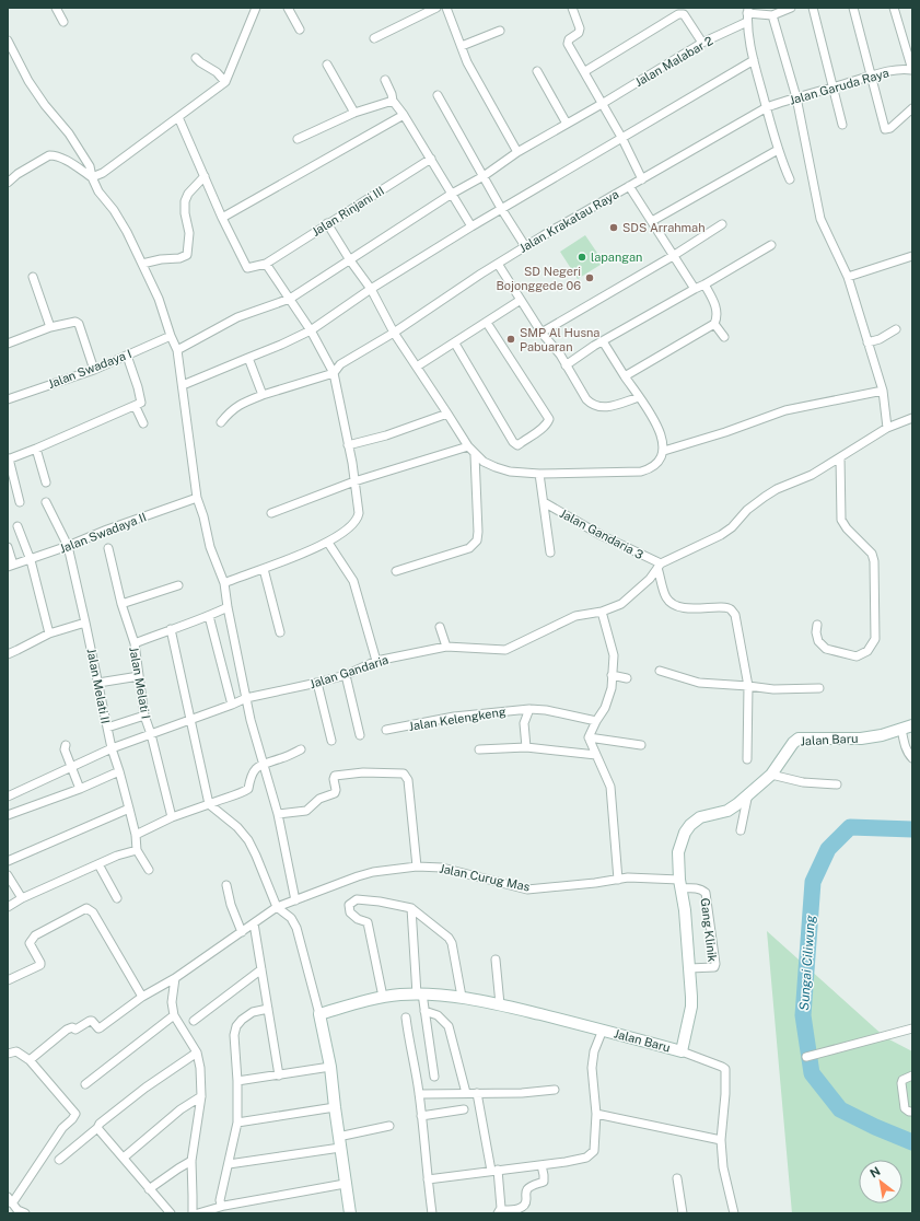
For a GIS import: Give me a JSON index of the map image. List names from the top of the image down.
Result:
{
  "streets": {
    "street": [
      "Jalan Malabar 2",
      "Jalan Garuda Raya",
      "Jalan Rinjani III",
      "Jalan Krakatau Raya",
      "Jalan Swadaya I",
      "Jalan Swadaya II",
      "Jalan Gandaria 3",
      "Jalan Gandaria",
      "Jalan Melati I",
      "Jalan Melati II",
      "Jalan Kelengkeng",
      "Jalan Baru",
      "Jalan Curug Mas",
      "Gang Klinik"
    ]
  },
  "crossings": [
    ["Jalan Garuda Raya", "Jalan Krakatau Raya"],
    ["Jalan Swadaya II", "Jalan Melati II"],
    ["Jalan Gandaria 3", "Jalan Gandaria"],
    ["Jalan Gandaria", "Jalan Melati I"],
    ["Jalan Gandaria", "Jalan Melati II"],
    ["Jalan Baru", "Jalan Curug Mas"],
    ["Jalan Baru", "Gang Klinik"],
    ["Jalan Curug Mas", "Gang Klinik"]
  ],
  "water": ["Sungai Ciliwung"],
  "places": [
    "SDS Arrahmah",
    "lapangan",
    "SD Negeri Bojonggede 06",
    "SMP Al Husna Pabuaran"
  ],
  "north": "top left"
}
